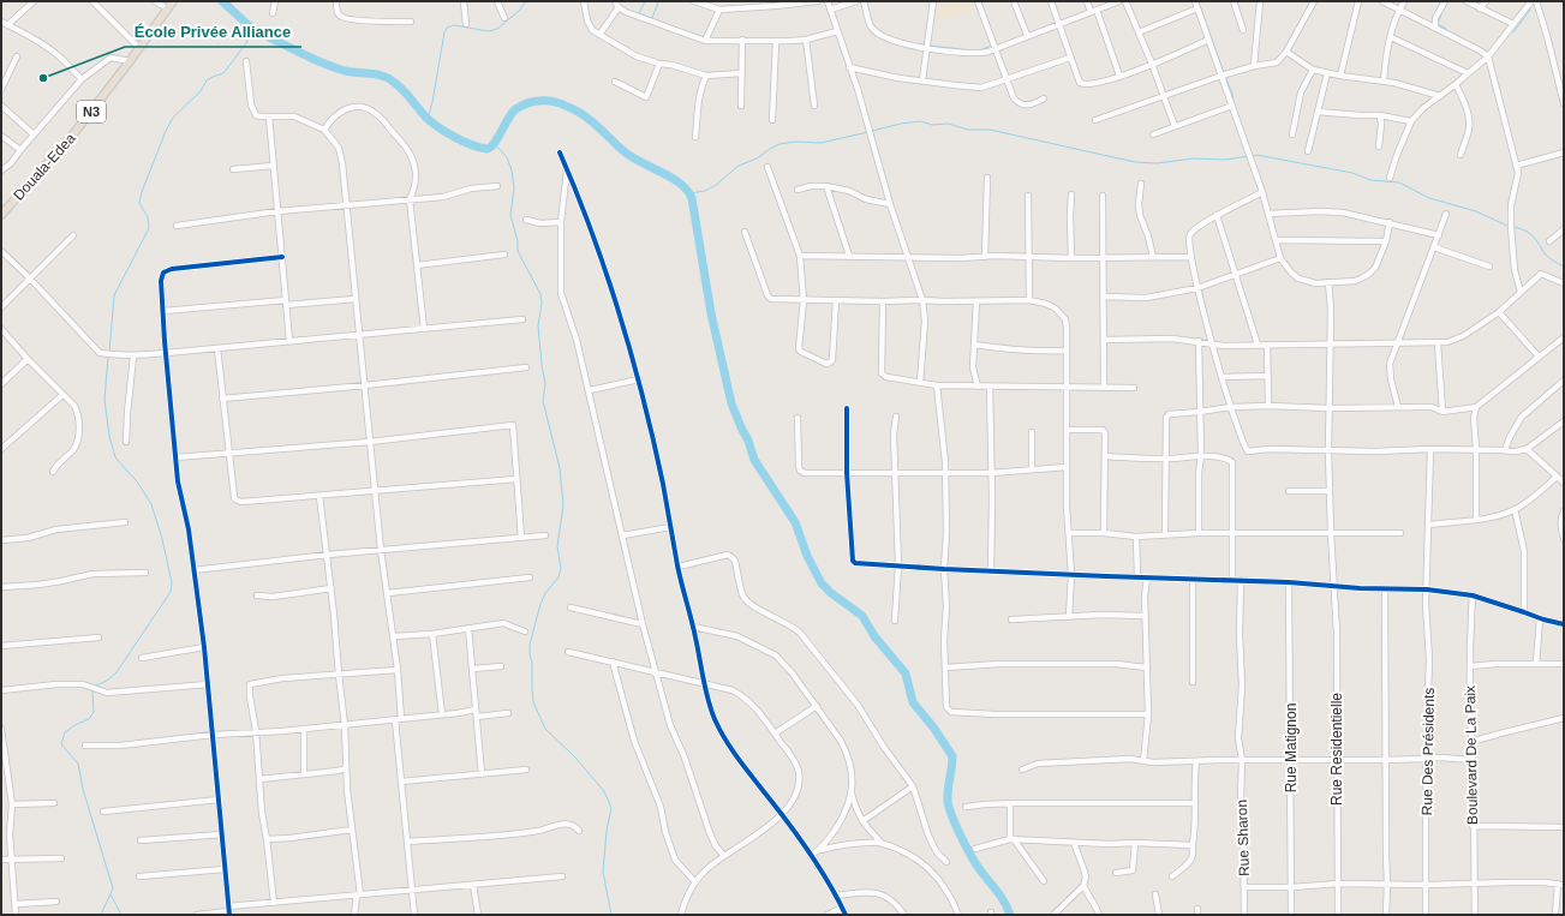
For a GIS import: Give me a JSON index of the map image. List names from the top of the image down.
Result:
{
  "streets": {
    "highway": ["N3", "Douala-Edea"],
    "street": [
      "Rue Matignon",
      "Rue Residentielle",
      "Rue Des Présidents",
      "Boulevard De La Paix",
      "Rue Sharon"
    ]
  },
  "places": ["École Privée Alliance"]
}
